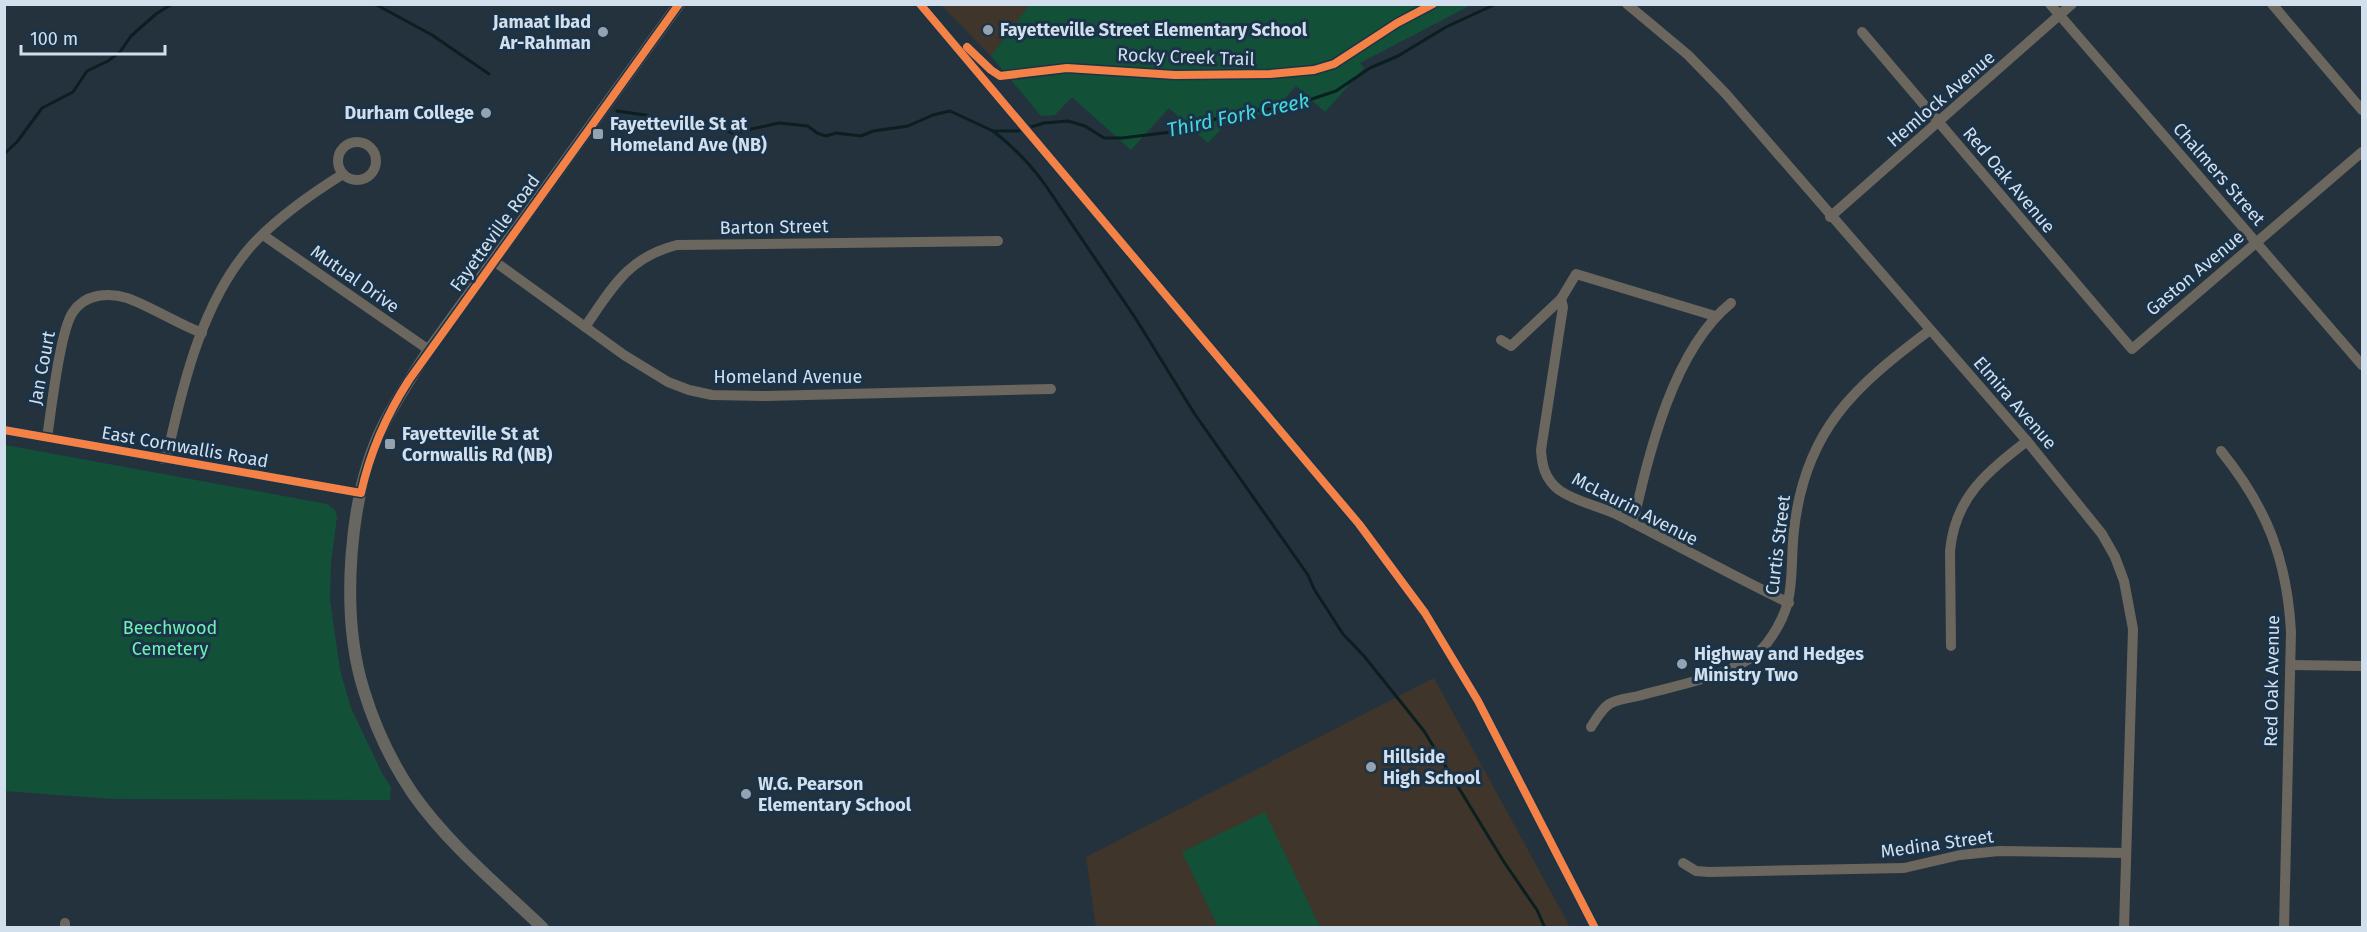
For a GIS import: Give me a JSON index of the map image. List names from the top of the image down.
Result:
{
  "streets": {
    "main road": ["Fayetteville Road"],
    "street": [
      "Hemlock Avenue",
      "Chalmers Street",
      "Red Oak Avenue",
      "Barton Street",
      "Gaston Avenue",
      "Mutual Drive",
      "Jan Court",
      "Homeland Avenue",
      "Elmira Avenue",
      "East Cornwallis Road",
      "McLaurin Avenue",
      "Curtis Street",
      "Medina Street"
    ],
    "cycle path": ["Rocky Creek Trail"]
  },
  "crossings": [
    ["Hemlock Avenue", "Chalmers Street"],
    ["Hemlock Avenue", "Red Oak Avenue"],
    ["Hemlock Avenue", "Elmira Avenue"],
    ["Chalmers Street", "Gaston Avenue"],
    ["Red Oak Avenue", "Gaston Avenue"],
    ["Barton Street", "Homeland Avenue"],
    ["Fayetteville Road", "Mutual Drive"],
    ["Fayetteville Road", "Homeland Avenue"],
    ["Fayetteville Road", "East Cornwallis Road"],
    ["Jan Court", "East Cornwallis Road"],
    ["Elmira Avenue", "Curtis Street"],
    ["Elmira Avenue", "Medina Street"],
    ["McLaurin Avenue", "Curtis Street"]
  ],
  "water": ["Third Fork Creek"],
  "parks": ["Beechwood Cemetery"],
  "places": {
    "other": [
      "Fayetteville Street Elementary School",
      "Jamaat Ibad Ar-Rahman",
      "Durham College",
      "Highway and Hedges Ministry Two",
      "Hillside High School",
      "W.G. Pearson Elementary School"
    ],
    "transit": ["Fayetteville St at Homeland Ave (NB)", "Fayetteville St at Cornwallis Rd (NB)"]
  },
  "scale_bar": "100 m"
}
